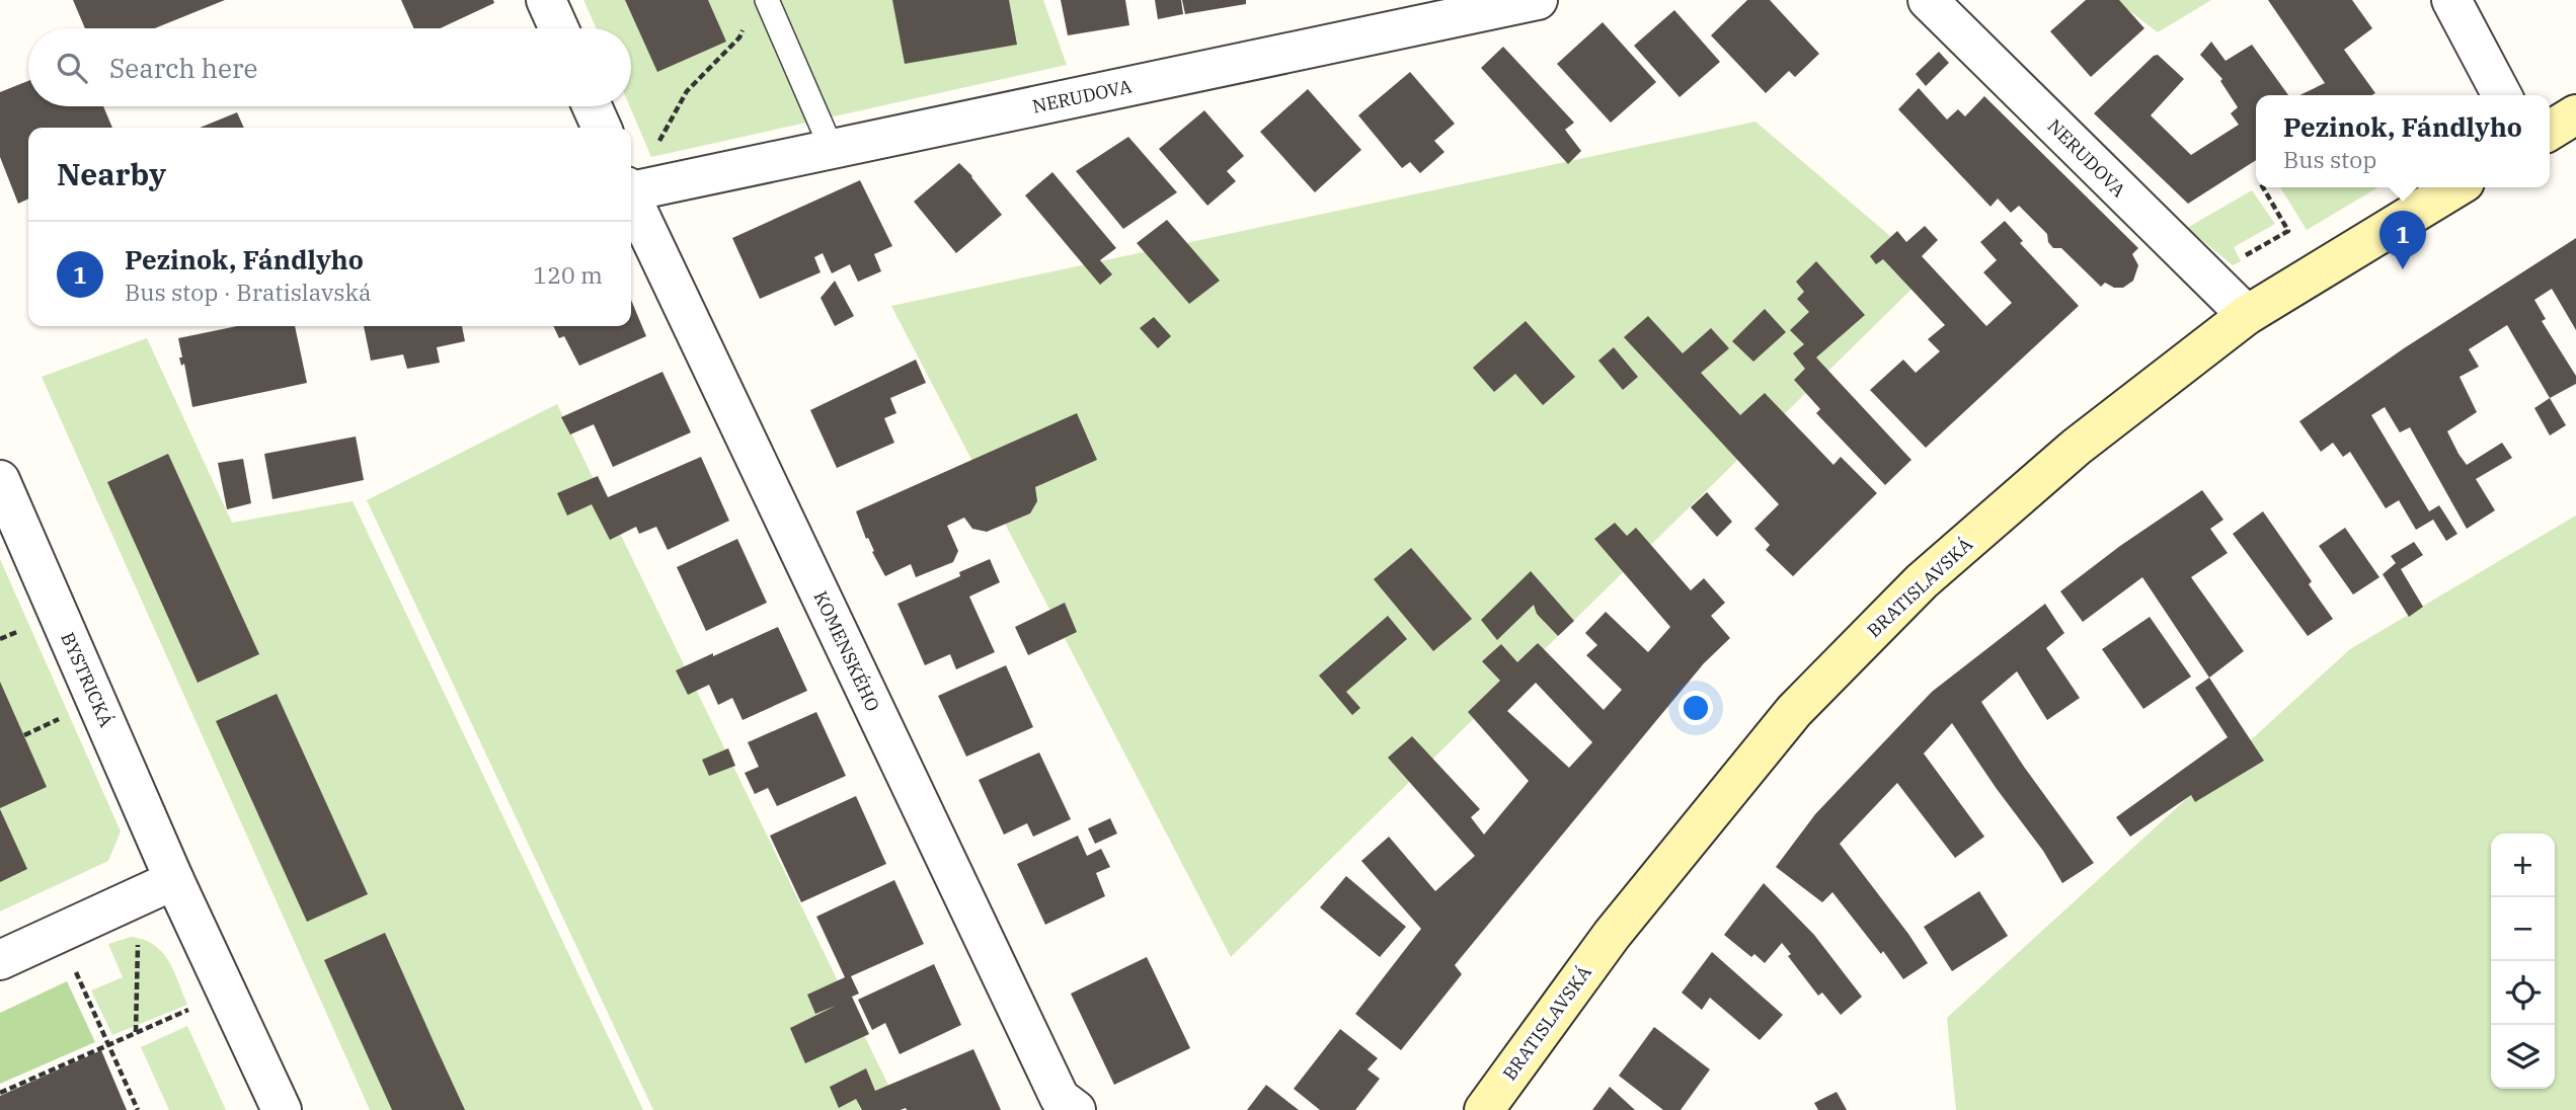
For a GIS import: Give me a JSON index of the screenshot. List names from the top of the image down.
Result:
{
  "streets": {
    "main road": ["BRATISLAVSKÁ"],
    "street": ["NERUDOVA", "KOMENSKÉHO", "BYSTRICKÁ"]
  },
  "crossings": [
    ["NERUDOVA", "BRATISLAVSKÁ"]
  ],
  "page": {
    "search": "Search here",
    "popup": ["Pezinok, Fándlyho", "Bus stop"],
    "heading": "Nearby",
    "pins": "1",
    "list": [
      {
        "mark": "1",
        "name": "Pezinok, Fándlyho",
        "note": "Bus stop · Bratislavská",
        "value": "120 m"
      }
    ],
    "map_buttons": ["+", "−"]
  }
}
